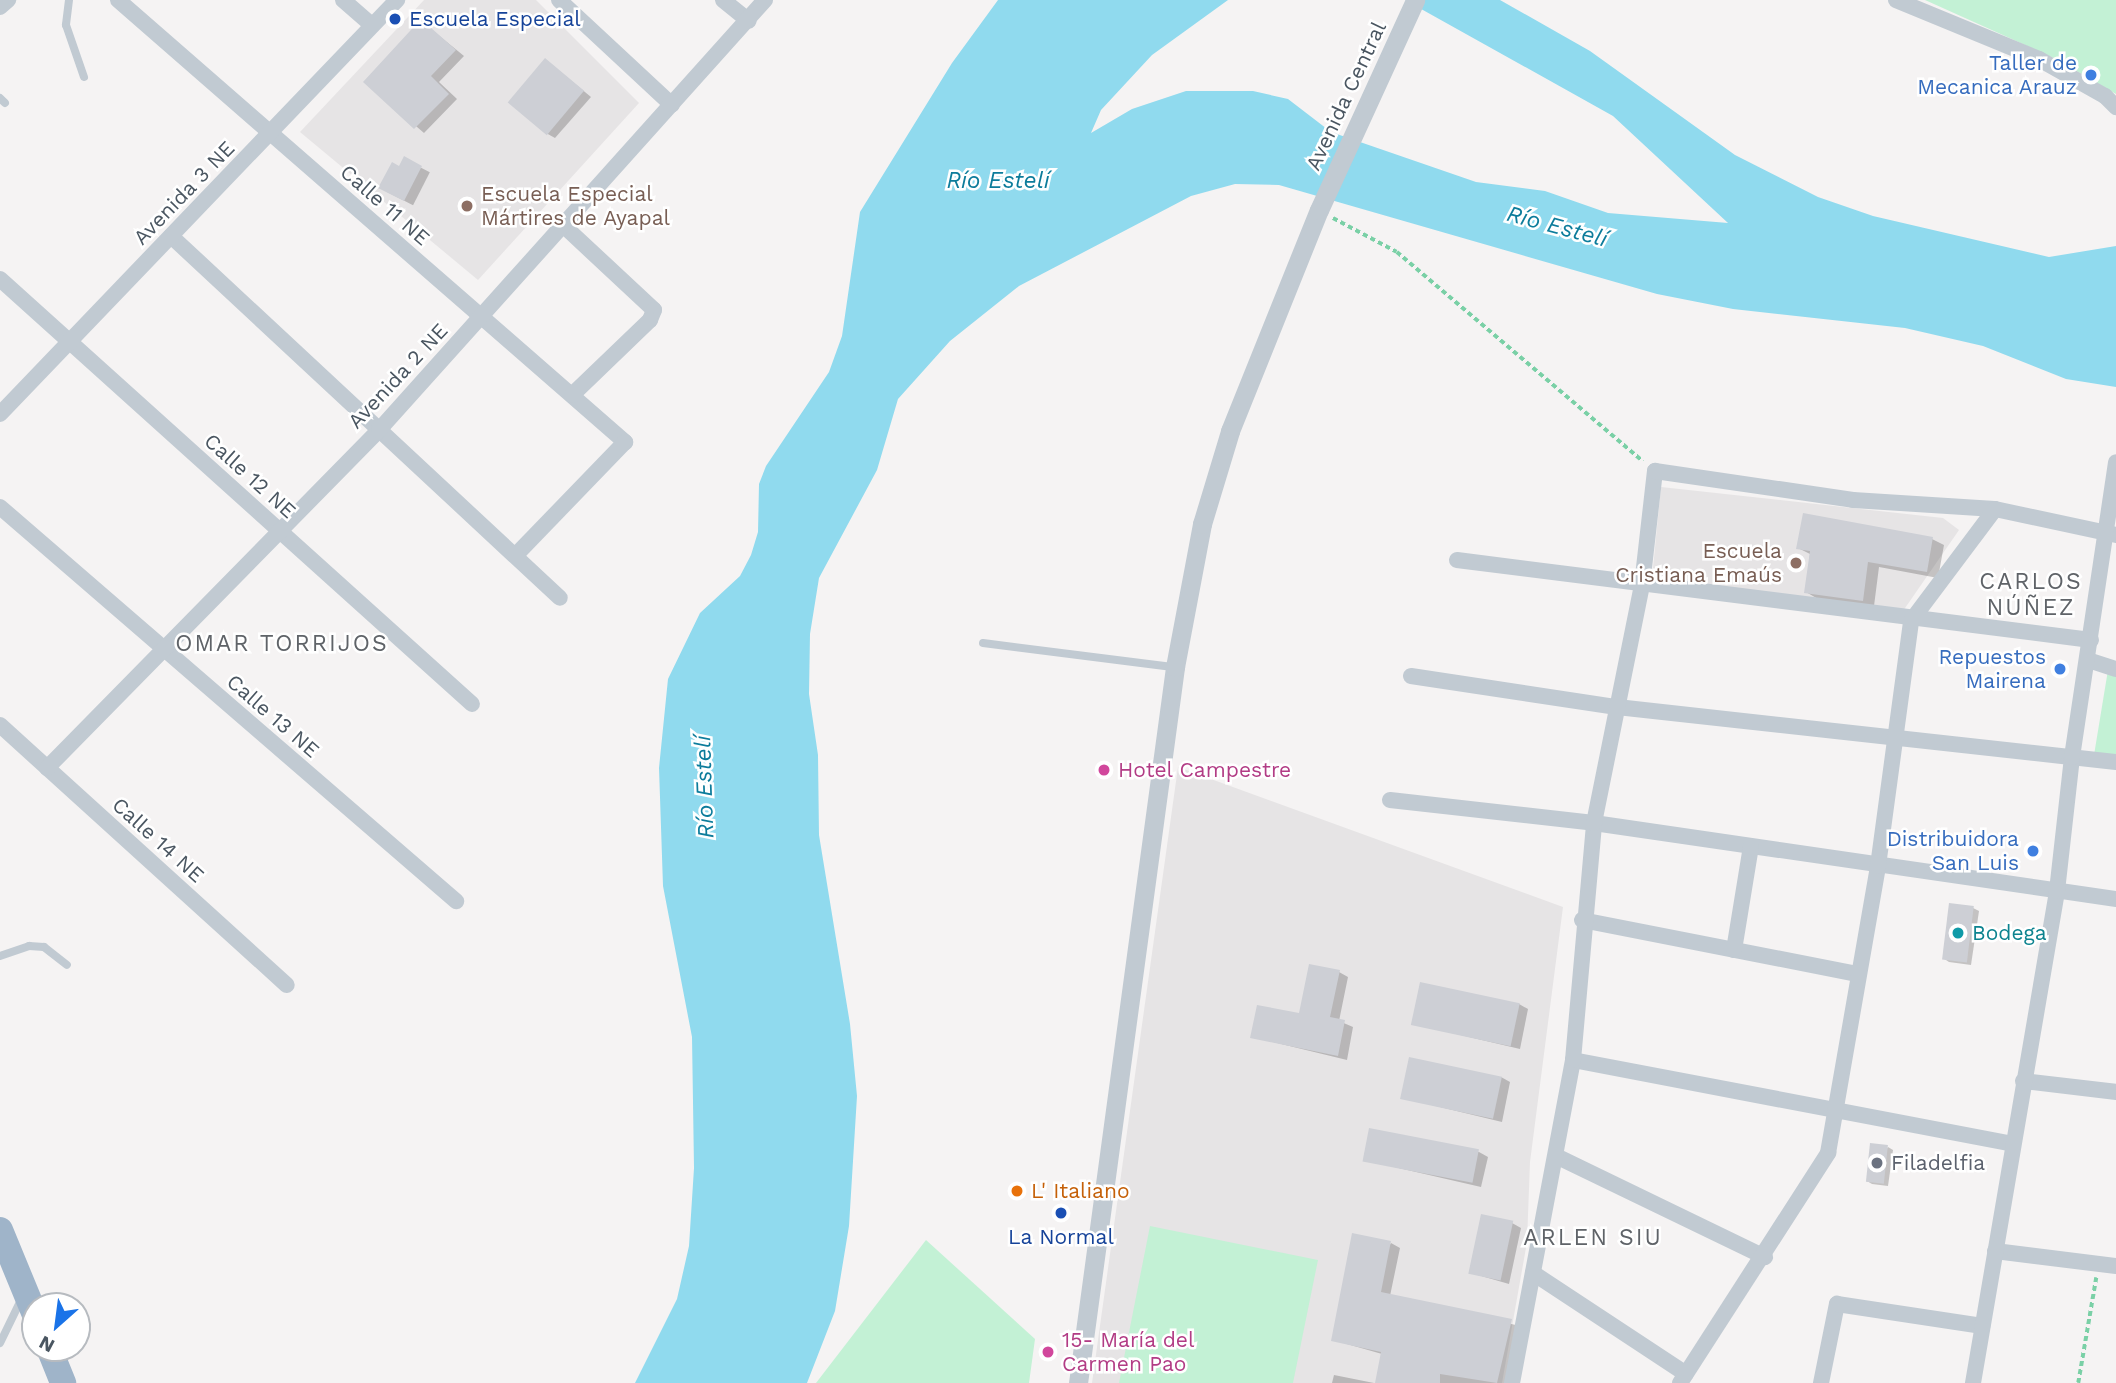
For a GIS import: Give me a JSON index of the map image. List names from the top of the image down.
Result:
{
  "streets": {
    "street": [
      "Avenida Central",
      "Avenida 3 NE",
      "Calle 11 NE",
      "Avenida 2 NE",
      "Calle 12 NE",
      "Calle 13 NE",
      "Calle 14 NE"
    ]
  },
  "crossings": [
    ["Avenida 3 NE", "Calle 11 NE"],
    ["Avenida 3 NE", "Calle 12 NE"],
    ["Calle 11 NE", "Avenida 2 NE"],
    ["Avenida 2 NE", "Calle 12 NE"],
    ["Avenida 2 NE", "Calle 13 NE"],
    ["Avenida 2 NE", "Calle 14 NE"]
  ],
  "districts": ["CARLOS NÚÑEZ", "OMAR TORRIJOS", "ARLEN SIU"],
  "water": ["Río Estelí"],
  "places": [
    "Escuela Especial",
    "Taller de Mecanica Arauz",
    "Escuela Especial Mártires de Ayapal",
    "Escuela Cristiana Emaús",
    "Repuestos Mairena",
    "Hotel Campestre",
    "Distribuidora San Luis",
    "Bodega",
    "Filadelfia",
    "L' Italiano",
    "La Normal",
    "15- María del Carmen Pao"
  ],
  "north": "bottom left"
}
